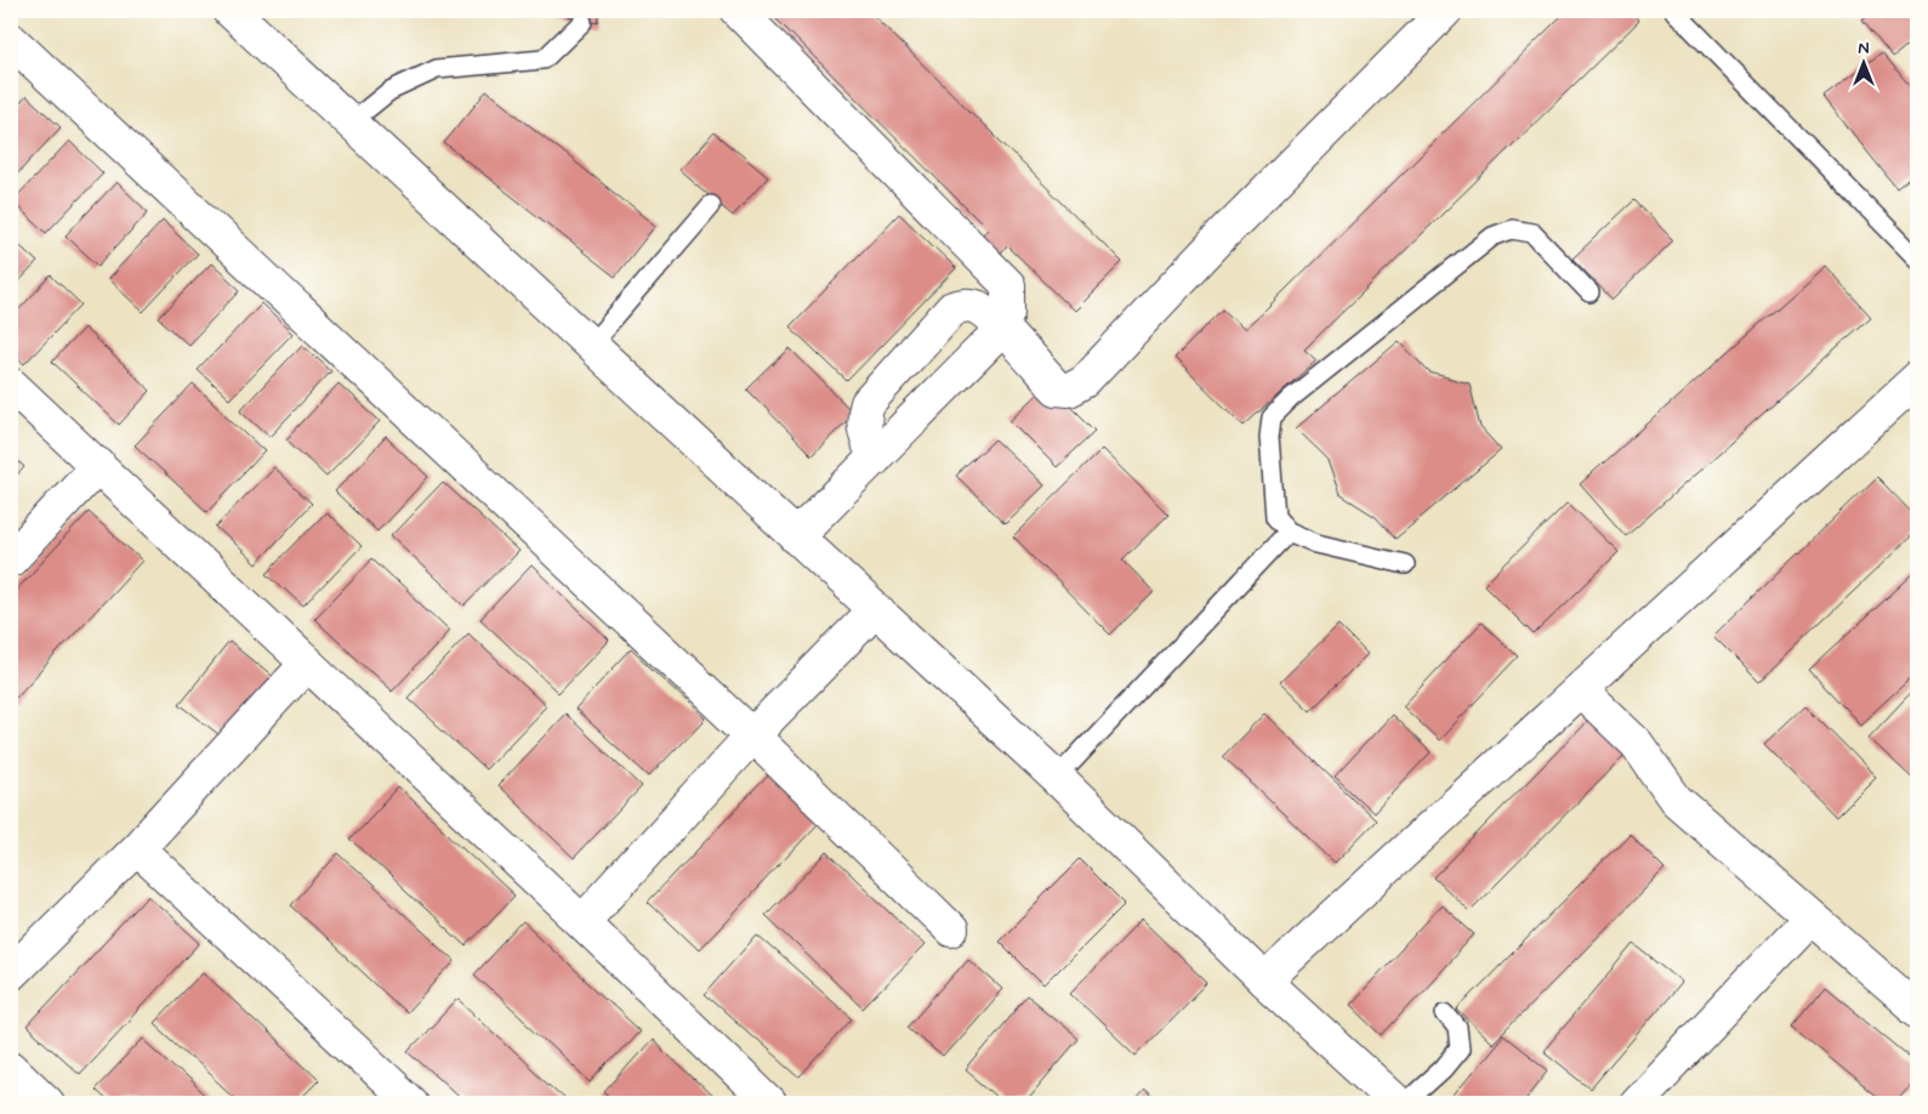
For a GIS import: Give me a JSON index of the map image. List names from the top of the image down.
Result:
{
  "north": "top"
}
